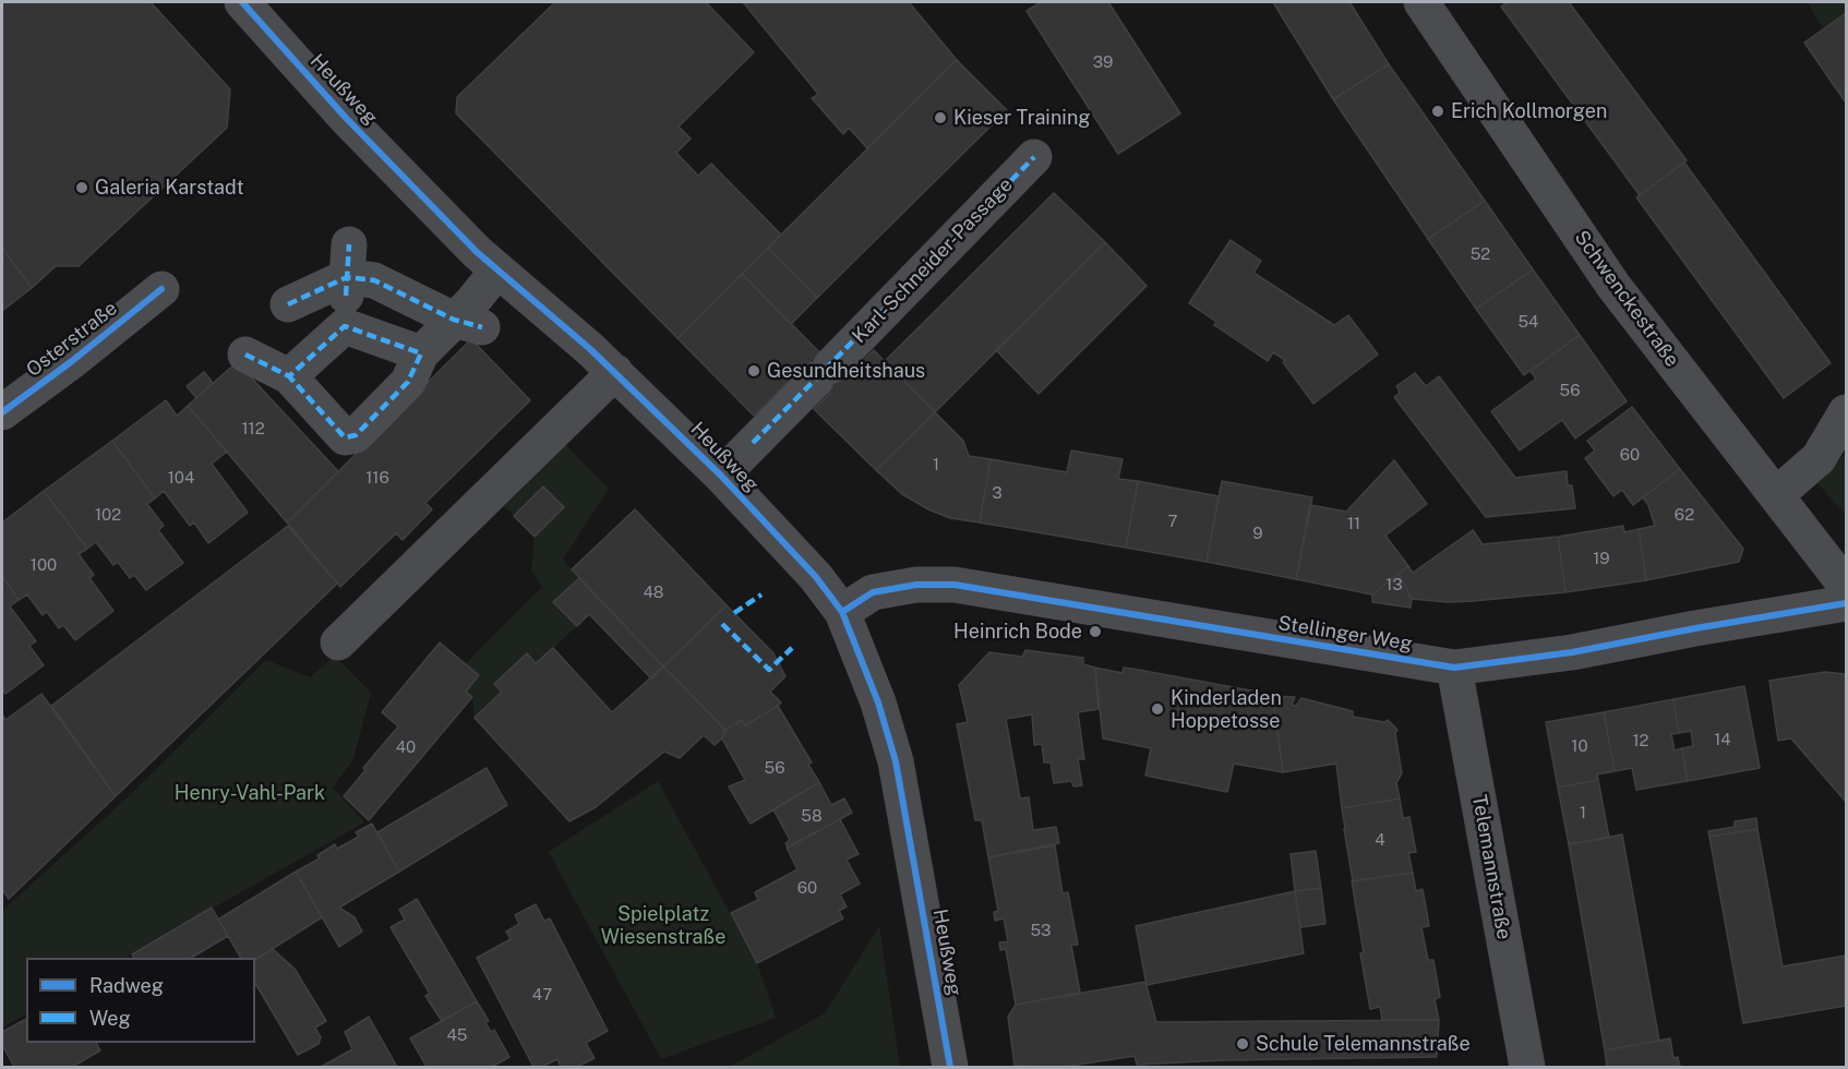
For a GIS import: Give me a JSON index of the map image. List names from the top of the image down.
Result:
{
  "streets": {
    "street": [
      "Heußweg",
      "Karl-Schneider-Passage",
      "Schwenckestraße",
      "Osterstraße",
      "Stellinger Weg",
      "Telemannstraße"
    ]
  },
  "crossings": [
    ["Heußweg", "Karl-Schneider-Passage"],
    ["Heußweg", "Stellinger Weg"],
    ["Stellinger Weg", "Telemannstraße"]
  ],
  "parks": ["Henry-Vahl-Park", "Spielplatz Wiesenstraße"],
  "places": [
    "Erich Kollmorgen",
    "Kieser Training",
    "Galeria Karstadt",
    "Gesundheitshaus",
    "Heinrich Bode",
    "Kinderladen Hoppetosse",
    "Schule Telemannstraße"
  ],
  "house_numbers": [
    "39",
    "52",
    "54",
    "56",
    "112",
    "60",
    "1",
    "104",
    "116",
    "3",
    "102",
    "62",
    "7",
    "11",
    "9",
    "19",
    "100",
    "13",
    "48",
    "14",
    "12",
    "10",
    "40",
    "56",
    "1",
    "58",
    "4",
    "60",
    "53",
    "47",
    "45"
  ],
  "legend": ["Radweg", "Weg"]
}
